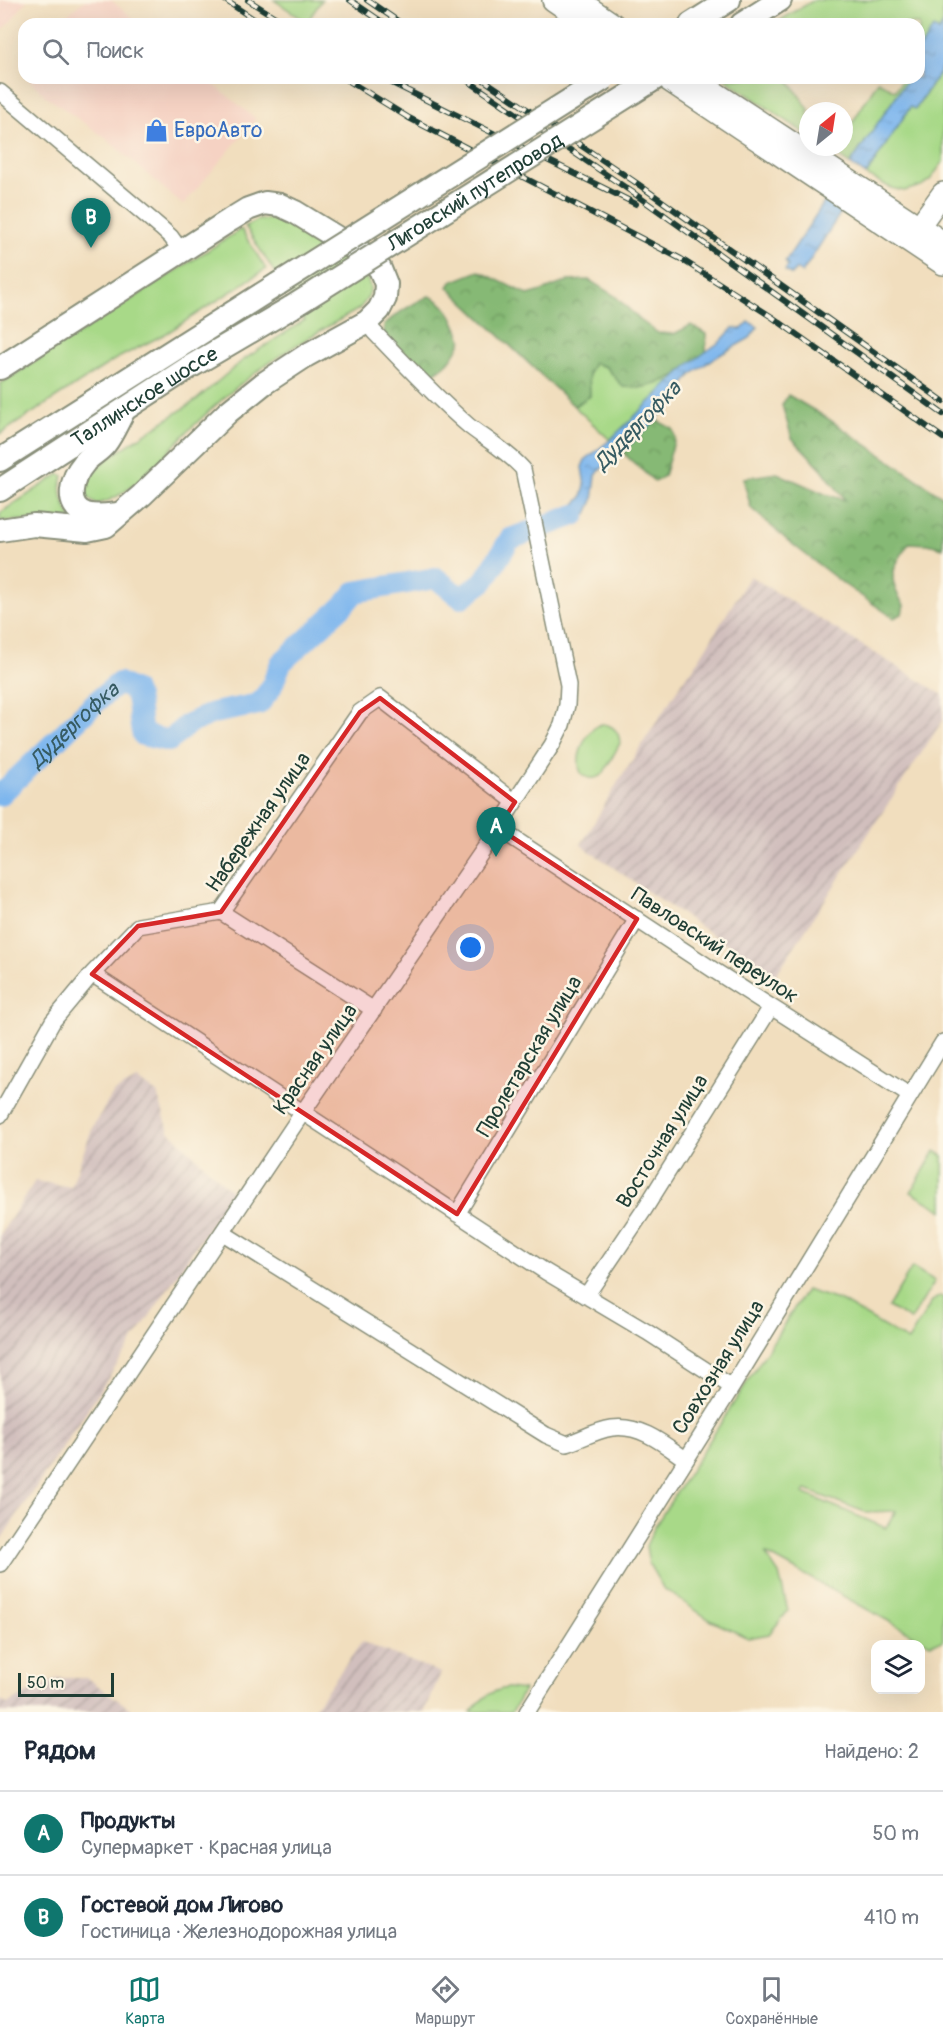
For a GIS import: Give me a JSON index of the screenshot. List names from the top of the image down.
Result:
{
  "streets": {
    "main road": ["Лиговский путепровод", "Таллинское шоссе"],
    "street": [
      "Набережная улица",
      "Павловский переулок",
      "Пролетарская улица",
      "Красная улица",
      "Восточная улица",
      "Совхозная улица"
    ]
  },
  "crossings": [
    ["Лиговский путепровод", "Таллинское шоссе"],
    ["Набережная улица", "Красная улица"],
    ["Павловский переулок", "Пролетарская улица"],
    ["Павловский переулок", "Красная улица"],
    ["Павловский переулок", "Восточная улица"],
    ["Павловский переулок", "Совхозная улица"]
  ],
  "water": ["Дудергофка"],
  "places": {
    "shop": ["ЕвроАвто"]
  },
  "scale_bar": "50 m",
  "north": "top right",
  "page": {
    "search": "Поиск",
    "pins": ["B", "A"],
    "scale": "50 m",
    "heading": ["Рядом", "Найдено: 2"],
    "list": [
      {
        "mark": "A",
        "name": "Продукты",
        "note": "Супермаркет · Красная улица",
        "value": "50 m"
      },
      {
        "mark": "B",
        "name": "Гостевой дом Лигово",
        "note": "Гостиница · Железнодорожная улица",
        "value": "410 m"
      }
    ],
    "nav": ["Карта", "Маршрут", "Сохранённые"]
  }
}
